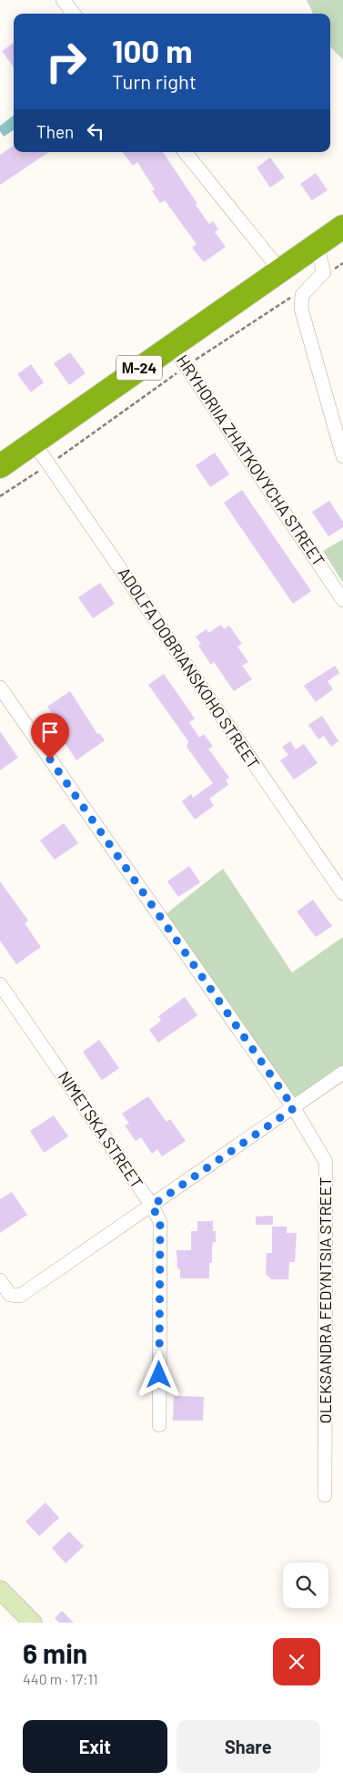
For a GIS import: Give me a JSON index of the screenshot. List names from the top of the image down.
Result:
{
  "streets": {
    "highway": ["М-24"],
    "street": [
      "HRYHORIIA ZHATKOVYCHA STREET",
      "ADOLFA DOBRIANSKOHO STREET",
      "NIMETSKA STREET",
      "OLEKSANDRA FEDYNTSIA STREET"
    ]
  },
  "crossings": [
    ["М-24", "HRYHORIIA ZHATKOVYCHA STREET"],
    ["М-24", "ADOLFA DOBRIANSKOHO STREET"]
  ],
  "page": {
    "turn": ["100 m", "Turn right"],
    "then": "Then",
    "heading": ["6 min", "440 m · 17:11"],
    "buttons": ["Exit", "Share"]
  }
}
